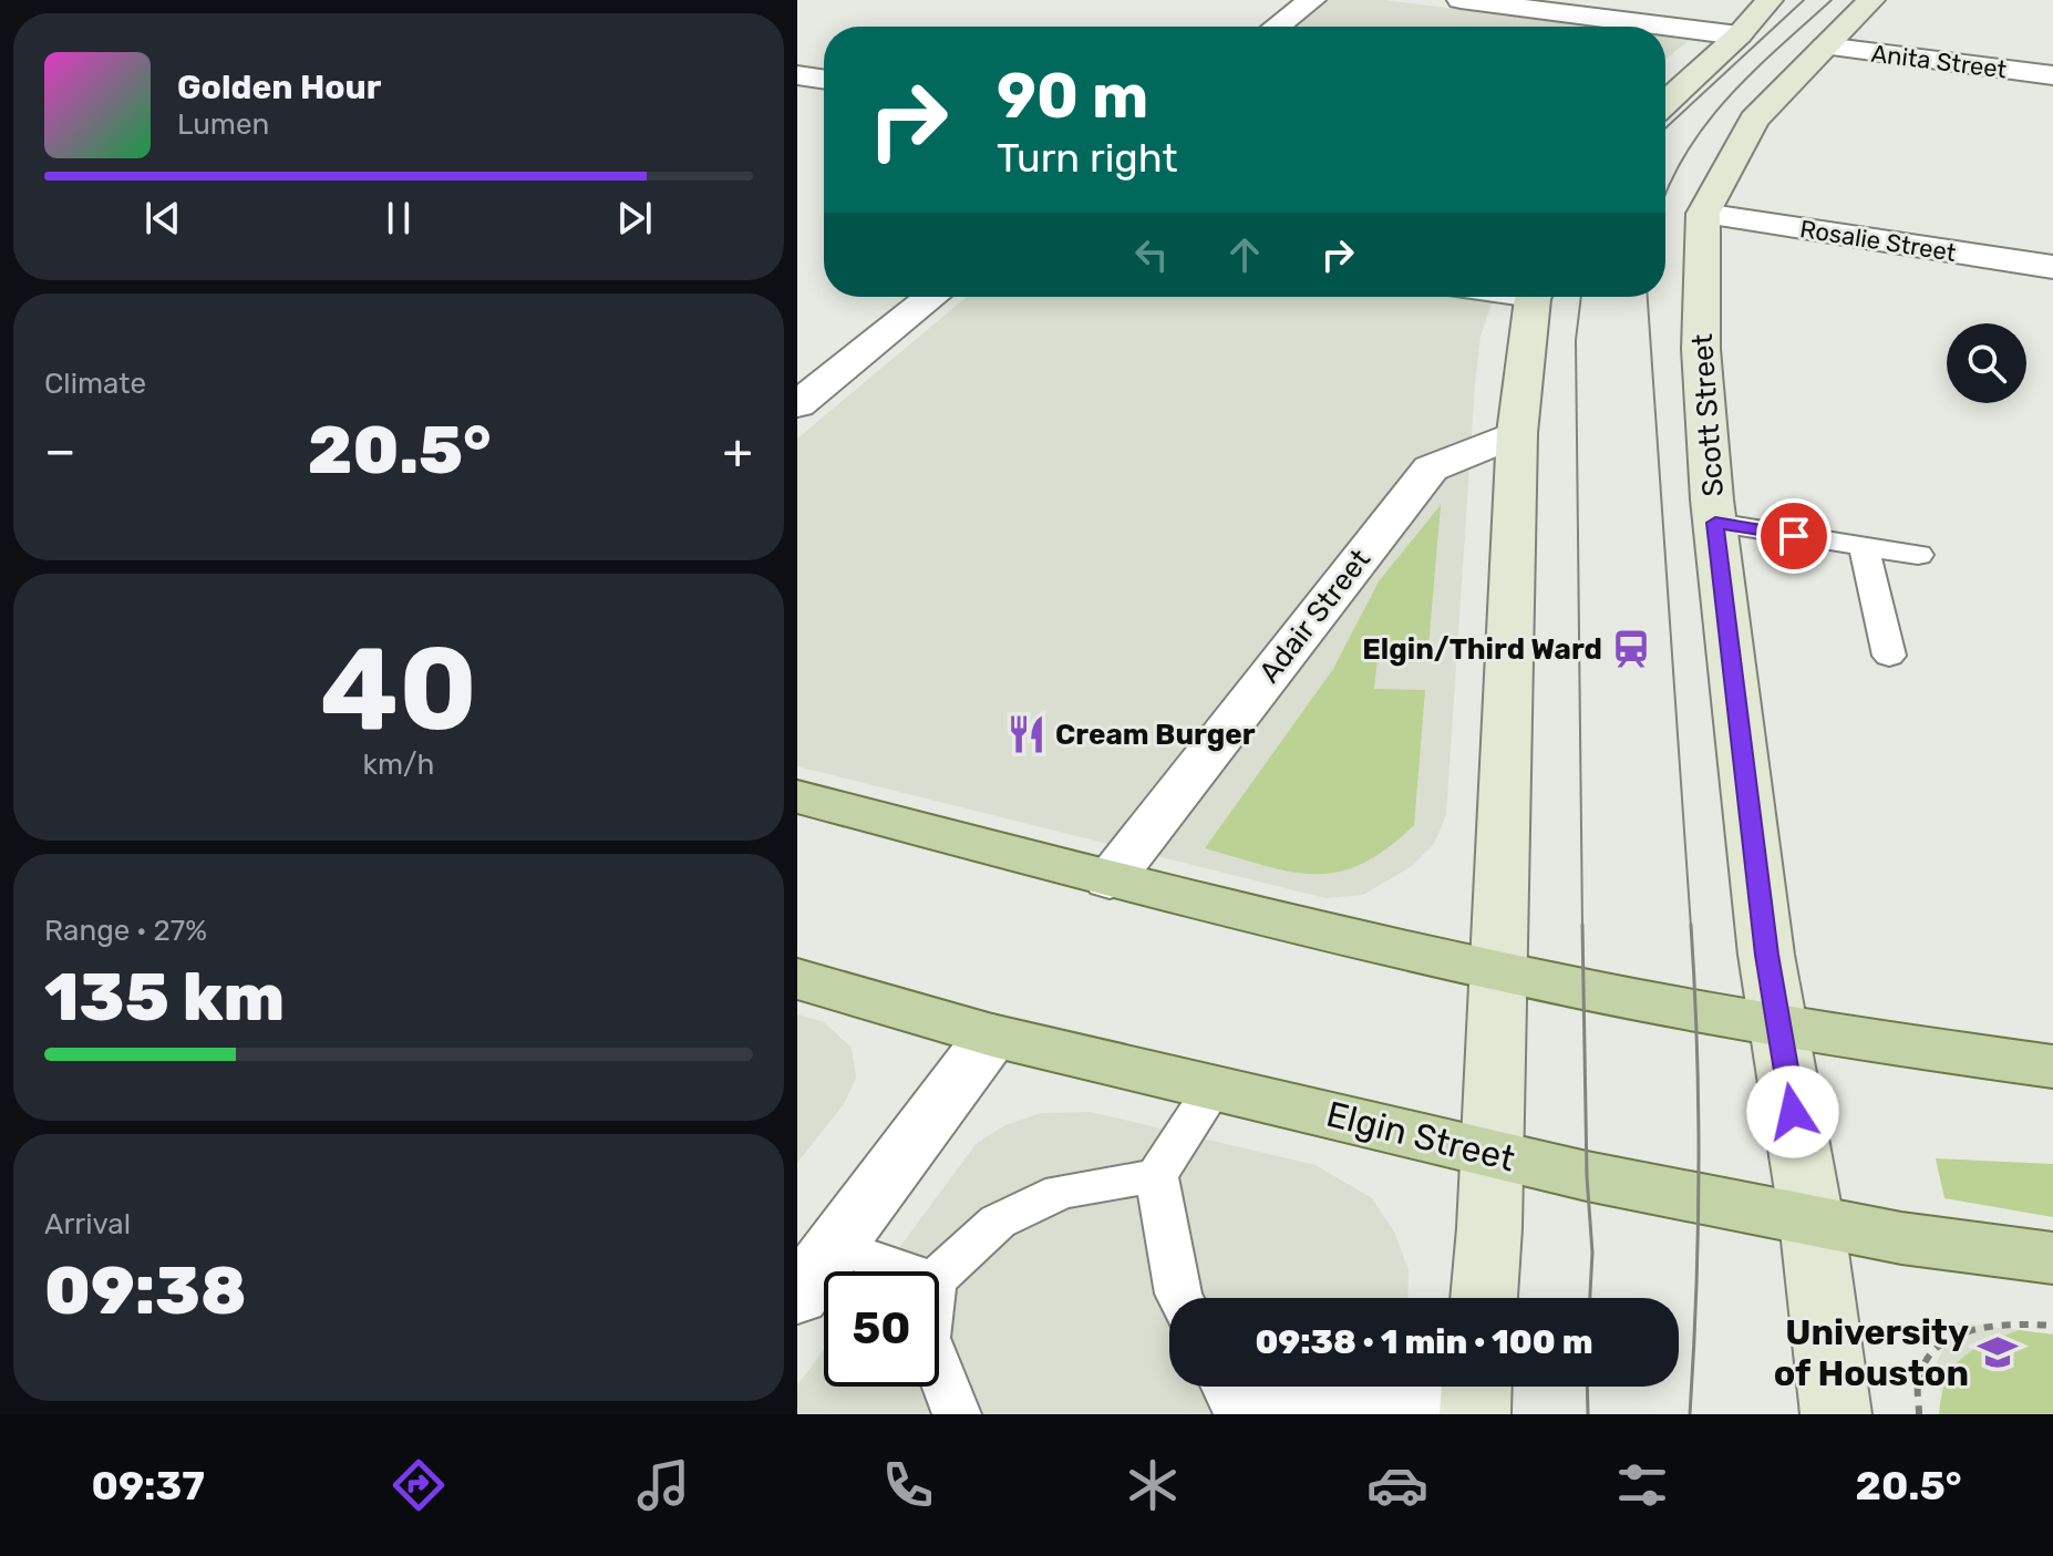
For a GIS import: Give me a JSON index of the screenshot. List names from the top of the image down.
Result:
{
  "streets": {
    "main road": ["Scott Street", "Elgin Street"],
    "street": ["Anita Street", "Rosalie Street", "Adair Street"]
  },
  "crossings": [
    ["Anita Street", "Scott Street"],
    ["Rosalie Street", "Scott Street"],
    ["Scott Street", "Elgin Street"]
  ],
  "places": {
    "station": ["Elgin/Third Ward"],
    "restaurant": ["Cream Burger"],
    "school or university": ["University of Houston"]
  },
  "page": {
    "turn": ["90 m", "Turn right"],
    "song": ["Golden Hour", "Lumen"],
    "tile": [
      "Climate",
      ["40", "km/h"],
      ["Range · 27%", "135 km"],
      ["Arrival", "09:38"]
    ],
    "heat": ["−", "20.5°", "+"],
    "limit": "50",
    "trip": "09:38 · 1 min · 100 m",
    "tabs": ["09:37", "20.5°"]
  }
}
